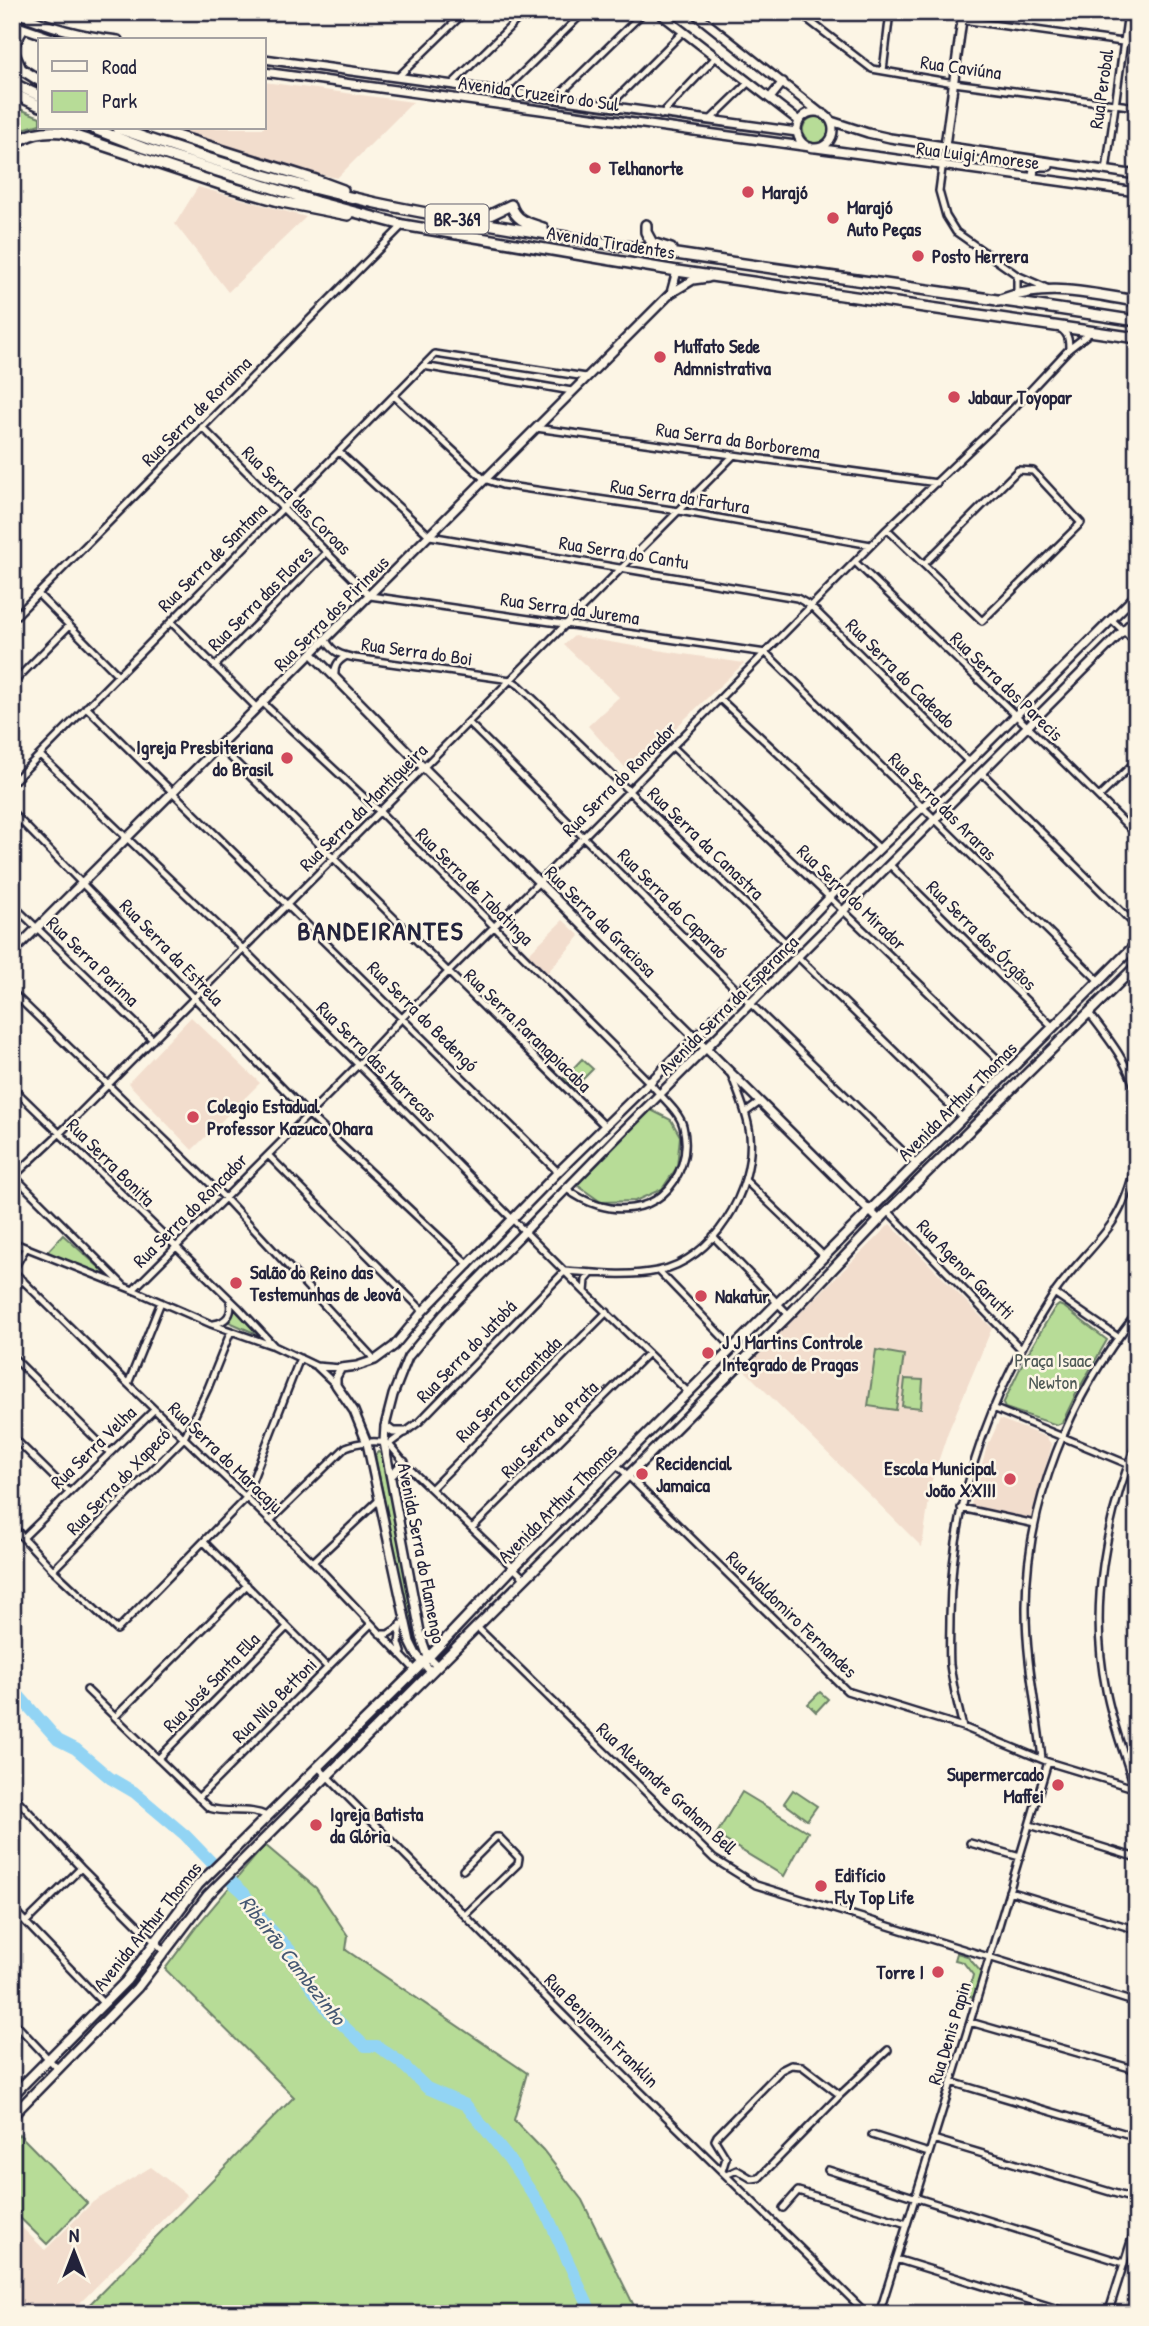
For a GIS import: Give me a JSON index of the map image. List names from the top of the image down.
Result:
{
  "streets": {
    "highway": ["BR-369", "Avenida Tiradentes"],
    "main road": ["Avenida Arthur Thomas"],
    "street": [
      "Rua Caviúna",
      "Rua Perobal",
      "Avenida Cruzeiro do Sul",
      "Rua Luigi Amorese",
      "Rua Serra de Roraima",
      "Rua Serra da Borborema",
      "Rua Serra da Fartura",
      "Rua Serra das Coroas",
      "Rua Serra do Cantu",
      "Rua Serra de Santana",
      "Rua Serra das Flores",
      "Rua Serra da Jurema",
      "Rua Serra dos Pirineus",
      "Rua Serra do Boi",
      "Rua Serra do Cadeado",
      "Rua Serra dos Parecis",
      "Rua Serra do Roncador",
      "Rua Serra das Araras",
      "Rua Serra da Mantiqueira",
      "Rua Serra da Canastra",
      "Rua Serra de Tabatinga",
      "Rua Serra do Mirador",
      "Rua Serra do Caparaó",
      "Rua Serra da Graciosa",
      "Rua Serra dos Órgãos",
      "Rua Serra da Estrela",
      "Rua Serra Parima",
      "Avenida Serra da Esperança",
      "Rua Serra do Bedengó",
      "Rua Serra Paranapiacaba",
      "Rua Serra das Marrecas",
      "Rua Serra Bonita",
      "Rua Agenor Garutti",
      "Rua Serra do Jatobá",
      "Rua Serra Encantada",
      "Rua Serra da Prata",
      "Rua Serra Velha",
      "Rua Serra do Maracaju",
      "Rua Serra do Xapecó",
      "Avenida Serra do Flamengo",
      "Rua Waldomiro Fernandes",
      "Rua José Santa Ella",
      "Rua Nilo Bettoni",
      "Rua Alexandre Graham Bell",
      "Rua Benjamin Franklin",
      "Rua Denis Papin"
    ]
  },
  "crossings": [
    ["Rua Caviúna", "Rua Perobal"],
    ["Rua Perobal", "Rua Luigi Amorese"],
    ["Avenida Cruzeiro do Sul", "Rua Luigi Amorese"],
    ["Avenida Tiradentes", "Rua Serra de Roraima"],
    ["Avenida Tiradentes", "Rua Serra do Roncador"],
    ["Rua Serra de Roraima", "Rua Serra das Coroas"],
    ["Rua Serra da Borborema", "Rua Serra dos Pirineus"],
    ["Rua Serra da Borborema", "Rua Serra do Roncador"],
    ["Rua Serra da Borborema", "Rua Serra da Mantiqueira"],
    ["Rua Serra da Fartura", "Rua Serra dos Pirineus"],
    ["Rua Serra da Fartura", "Rua Serra do Roncador"],
    ["Rua Serra da Fartura", "Rua Serra da Mantiqueira"],
    ["Rua Serra das Coroas", "Rua Serra de Santana"],
    ["Rua Serra das Coroas", "Rua Serra das Flores"],
    ["Rua Serra das Coroas", "Rua Serra da Jurema"],
    ["Rua Serra das Coroas", "Rua Serra dos Pirineus"],
    ["Rua Serra do Cantu", "Rua Serra dos Pirineus"],
    ["Rua Serra do Cantu", "Rua Serra do Cadeado"],
    ["Rua Serra do Cantu", "Rua Serra do Roncador"],
    ["Rua Serra do Cantu", "Rua Serra da Mantiqueira"],
    ["Rua Serra de Santana", "Rua Serra dos Pirineus"],
    ["Rua Serra de Santana", "Rua Serra de Tabatinga"],
    ["Rua Serra de Santana", "Rua Serra do Bedengó"],
    ["Rua Serra de Santana", "Rua Serra das Marrecas"],
    ["Rua Serra das Flores", "Rua Serra de Tabatinga"],
    ["Rua Serra da Jurema", "Rua Serra dos Pirineus"],
    ["Rua Serra da Jurema", "Rua Serra do Roncador"],
    ["Rua Serra da Jurema", "Rua Serra das Araras"],
    ["Rua Serra da Jurema", "Rua Serra da Mantiqueira"],
    ["Rua Serra dos Pirineus", "Rua Serra do Boi"],
    ["Rua Serra dos Pirineus", "Rua Serra de Tabatinga"],
    ["Rua Serra dos Pirineus", "Rua Serra da Graciosa"],
    ["Rua Serra dos Pirineus", "Rua Serra da Estrela"],
    ["Rua Serra dos Pirineus", "Rua Serra Parima"],
    ["Rua Serra dos Pirineus", "Rua Serra do Bedengó"],
    ["Rua Serra dos Pirineus", "Rua Serra Paranapiacaba"],
    ["Rua Serra dos Pirineus", "Rua Serra das Marrecas"],
    ["Rua Serra do Boi", "Rua Serra da Mantiqueira"],
    ["Rua Serra do Boi", "Rua Serra da Canastra"],
    ["Rua Serra do Cadeado", "Rua Serra do Roncador"],
    ["Rua Serra do Cadeado", "Avenida Serra da Esperança"],
    ["Rua Serra dos Parecis", "Rua Serra do Roncador"],
    ["Rua Serra dos Parecis", "Avenida Serra da Esperança"],
    ["Rua Serra do Roncador", "Rua Serra das Araras"],
    ["Rua Serra do Roncador", "Rua Serra da Canastra"],
    ["Rua Serra do Roncador", "Rua Serra de Tabatinga"],
    ["Rua Serra do Roncador", "Rua Serra do Mirador"],
    ["Rua Serra do Roncador", "Rua Serra do Caparaó"],
    ["Rua Serra do Roncador", "Rua Serra da Graciosa"],
    ["Rua Serra do Roncador", "Rua Serra da Estrela"],
    ["Rua Serra do Roncador", "Rua Serra do Bedengó"],
    ["Rua Serra do Roncador", "Rua Serra Paranapiacaba"],
    ["Rua Serra do Roncador", "Rua Serra das Marrecas"],
    ["Rua Serra do Roncador", "Rua Serra Bonita"],
    ["Rua Serra das Araras", "Avenida Serra da Esperança"],
    ["Rua Serra das Araras", "Avenida Arthur Thomas"],
    ["Rua Serra da Mantiqueira", "Rua Serra da Canastra"],
    ["Rua Serra da Mantiqueira", "Rua Serra de Tabatinga"],
    ["Rua Serra da Mantiqueira", "Rua Serra do Caparaó"],
    ["Rua Serra da Mantiqueira", "Rua Serra da Graciosa"],
    ["Rua Serra da Mantiqueira", "Rua Serra da Estrela"],
    ["Rua Serra da Mantiqueira", "Rua Serra Parima"],
    ["Rua Serra da Mantiqueira", "Rua Serra do Bedengó"],
    ["Rua Serra da Mantiqueira", "Rua Serra Paranapiacaba"],
    ["Rua Serra da Mantiqueira", "Rua Serra das Marrecas"],
    ["Rua Serra da Mantiqueira", "Rua Serra Bonita"],
    ["Rua Serra da Canastra", "Avenida Serra da Esperança"],
    ["Rua Serra de Tabatinga", "Avenida Serra da Esperança"],
    ["Rua Serra do Mirador", "Avenida Serra da Esperança"],
    ["Rua Serra do Mirador", "Avenida Arthur Thomas"],
    ["Rua Serra do Caparaó", "Avenida Serra da Esperança"],
    ["Rua Serra do Caparaó", "Avenida Arthur Thomas"],
    ["Rua Serra da Graciosa", "Avenida Serra da Esperança"],
    ["Rua Serra da Graciosa", "Avenida Arthur Thomas"],
    ["Rua Serra dos Órgãos", "Avenida Serra da Esperança"],
    ["Rua Serra dos Órgãos", "Avenida Arthur Thomas"],
    ["Rua Serra da Estrela", "Avenida Serra da Esperança"],
    ["Avenida Serra da Esperança", "Rua Serra do Bedengó"],
    ["Avenida Serra da Esperança", "Rua Serra Paranapiacaba"],
    ["Avenida Serra da Esperança", "Rua Serra das Marrecas"],
    ["Avenida Serra da Esperança", "Rua Serra Bonita"],
    ["Avenida Serra da Esperança", "Rua Serra do Jatobá"],
    ["Avenida Serra da Esperança", "Avenida Serra do Flamengo"],
    ["Rua Serra das Marrecas", "Avenida Arthur Thomas"],
    ["Rua Serra das Marrecas", "Rua Serra do Jatobá"],
    ["Rua Serra das Marrecas", "Rua Serra Encantada"],
    ["Rua Serra das Marrecas", "Rua Serra da Prata"],
    ["Avenida Arthur Thomas", "Rua Agenor Garutti"],
    ["Avenida Arthur Thomas", "Rua Serra do Maracaju"],
    ["Avenida Arthur Thomas", "Avenida Serra do Flamengo"],
    ["Avenida Arthur Thomas", "Rua Waldomiro Fernandes"],
    ["Avenida Arthur Thomas", "Rua Alexandre Graham Bell"],
    ["Avenida Arthur Thomas", "Rua Benjamin Franklin"],
    ["Rua Serra Bonita", "Avenida Serra do Flamengo"],
    ["Rua Serra do Jatobá", "Avenida Serra do Flamengo"],
    ["Rua Serra Velha", "Rua Serra do Maracaju"],
    ["Rua Serra do Maracaju", "Rua Serra do Xapecó"],
    ["Rua Serra do Maracaju", "Avenida Serra do Flamengo"],
    ["Rua Serra do Maracaju", "Rua Nilo Bettoni"],
    ["Rua Waldomiro Fernandes", "Rua Denis Papin"],
    ["Rua Alexandre Graham Bell", "Rua Denis Papin"]
  ],
  "districts": ["BANDEIRANTES"],
  "water": ["Ribeirão Cambezinho"],
  "parks": ["Praça Isaac Newton"],
  "places": [
    "Telhanorte",
    "Marajó",
    "Marajó Auto Peças",
    "Posto Herrera",
    "Muffato Sede Admnistrativa",
    "Jabaur Toyopar",
    "Igreja Presbiteriana do Brasil",
    "Colegio Estadual Professor Kazuco Ohara",
    "Salão do Reino das Testemunhas de Jeová",
    "Nakatur",
    "J J Martins Controle Integrado de Pragas",
    "Recidencial Jamaica",
    "Escola Municipal João XXIII",
    "Supermercado Maffei",
    "Igreja Batista da Glória",
    "Edifício Fly Top Life",
    "Torre I"
  ],
  "legend": ["Road", "Park"],
  "north": "top"
}
